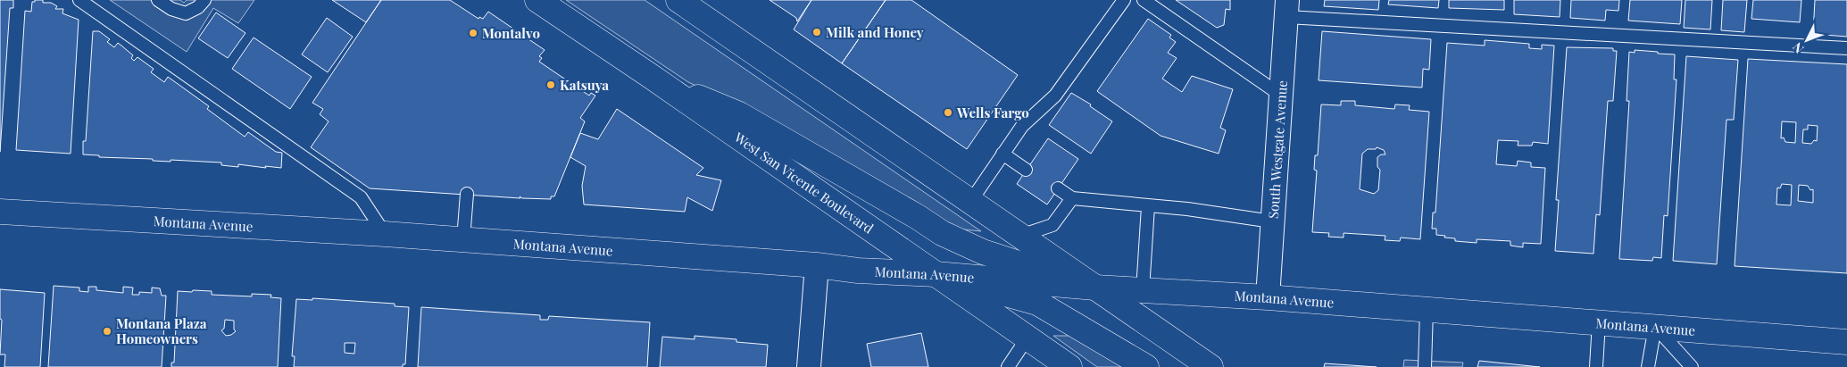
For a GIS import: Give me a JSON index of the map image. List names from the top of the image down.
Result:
{
  "streets": {
    "main road": ["West San Vicente Boulevard", "Montana Avenue"],
    "street": ["South Westgate Avenue"]
  },
  "crossings": [
    ["South Westgate Avenue", "Montana Avenue"],
    ["West San Vicente Boulevard", "Montana Avenue"]
  ],
  "places": [
    "Milk and Honey",
    "Montalvo",
    "Katsuya",
    "Wells Fargo",
    "Montana Plaza Homeowners"
  ],
  "north": "bottom left"
}
